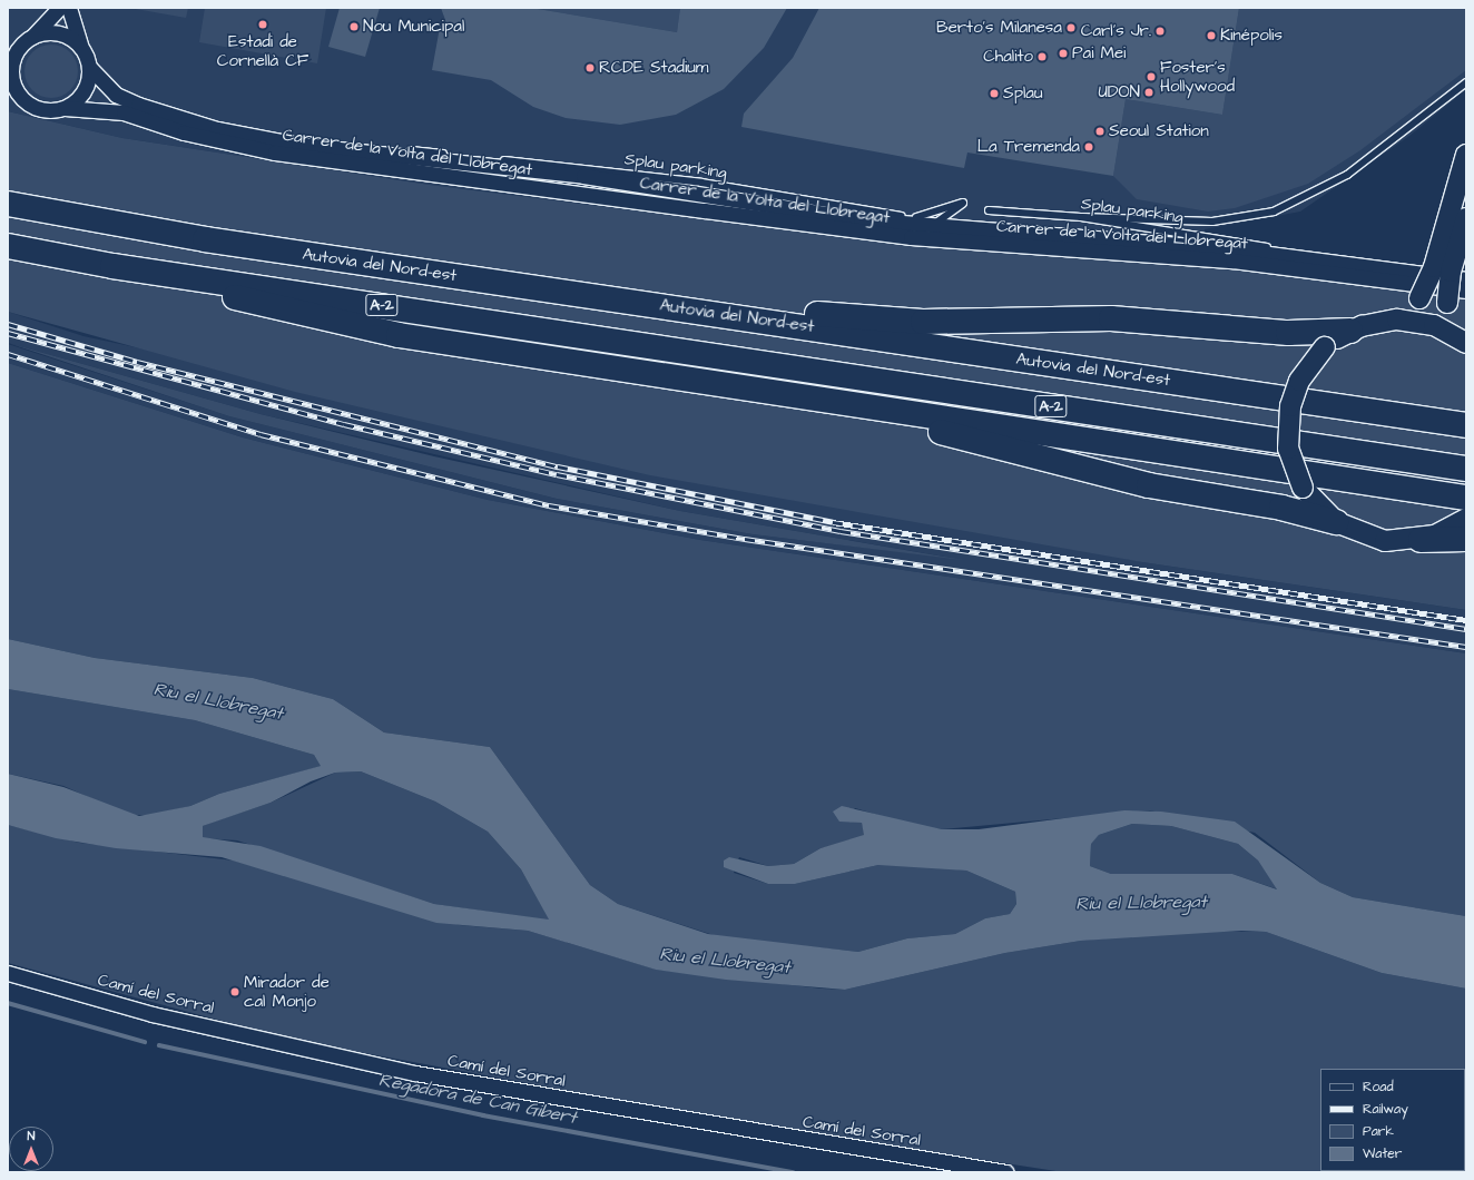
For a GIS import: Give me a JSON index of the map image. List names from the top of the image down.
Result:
{
  "streets": {
    "highway": ["Autovia del Nord-est", "A-2"],
    "street": ["Carrer de la Volta del Llobregat", "Camí del Sorral"],
    "lane": ["Splau parking"]
  },
  "crossings": [
    ["Carrer de la Volta del Llobregat", "Splau parking"]
  ],
  "water": ["Riu el Llobregat", "Regadora de Can Gibert"],
  "places": [
    "Estadi de Cornellà CF",
    "Nou Municipal",
    "Berto's Milanesa",
    "Carl's Jr.",
    "Kinépolis",
    "Pai Mei",
    "Chalito",
    "RCDE Stadium",
    "Foster's Hollywood",
    "UDON",
    "Splau",
    "Seoul Station",
    "La Tremenda",
    "Mirador de cal Monjo"
  ],
  "legend": [
    "Road",
    "Railway",
    "Park",
    "Water"
  ],
  "north": "top"
}
